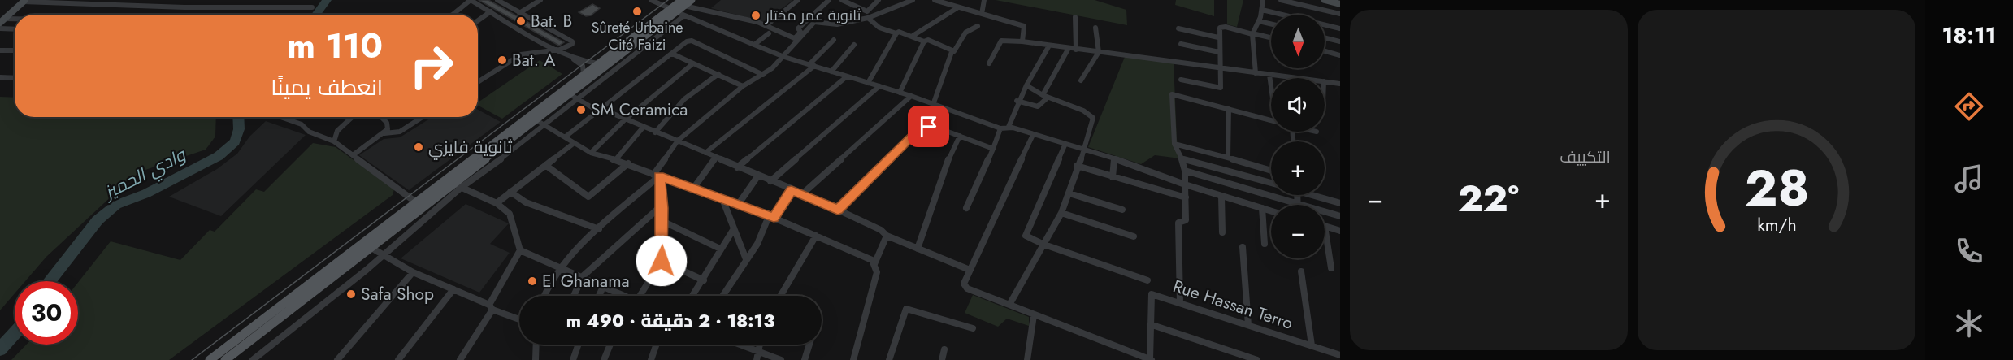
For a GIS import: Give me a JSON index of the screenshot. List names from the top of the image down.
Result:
{
  "streets": {
    "street": ["Rue Hassan Terro"]
  },
  "water": ["وادي الحميز"],
  "places": [
    "Sûreté Urbaine Cité Faizi",
    "ثانوية عمر مختار",
    "Bat. B",
    "Bat. A",
    "SM Ceramica",
    "ثانوية فايزي",
    "El Ghanama",
    "Safa Shop"
  ],
  "north": "bottom",
  "page": {
    "tabs": "18:11",
    "tile": "التكييف",
    "map_buttons": ["+", "−"],
    "turn": ["110 m", "انعطف يمينًا"],
    "heat": ["−", "22°", "+"],
    "limit": "30",
    "trip": "18:13 · 2 دقيقة · 490 m",
    "gauge": ["28", "km/h"]
  }
}
